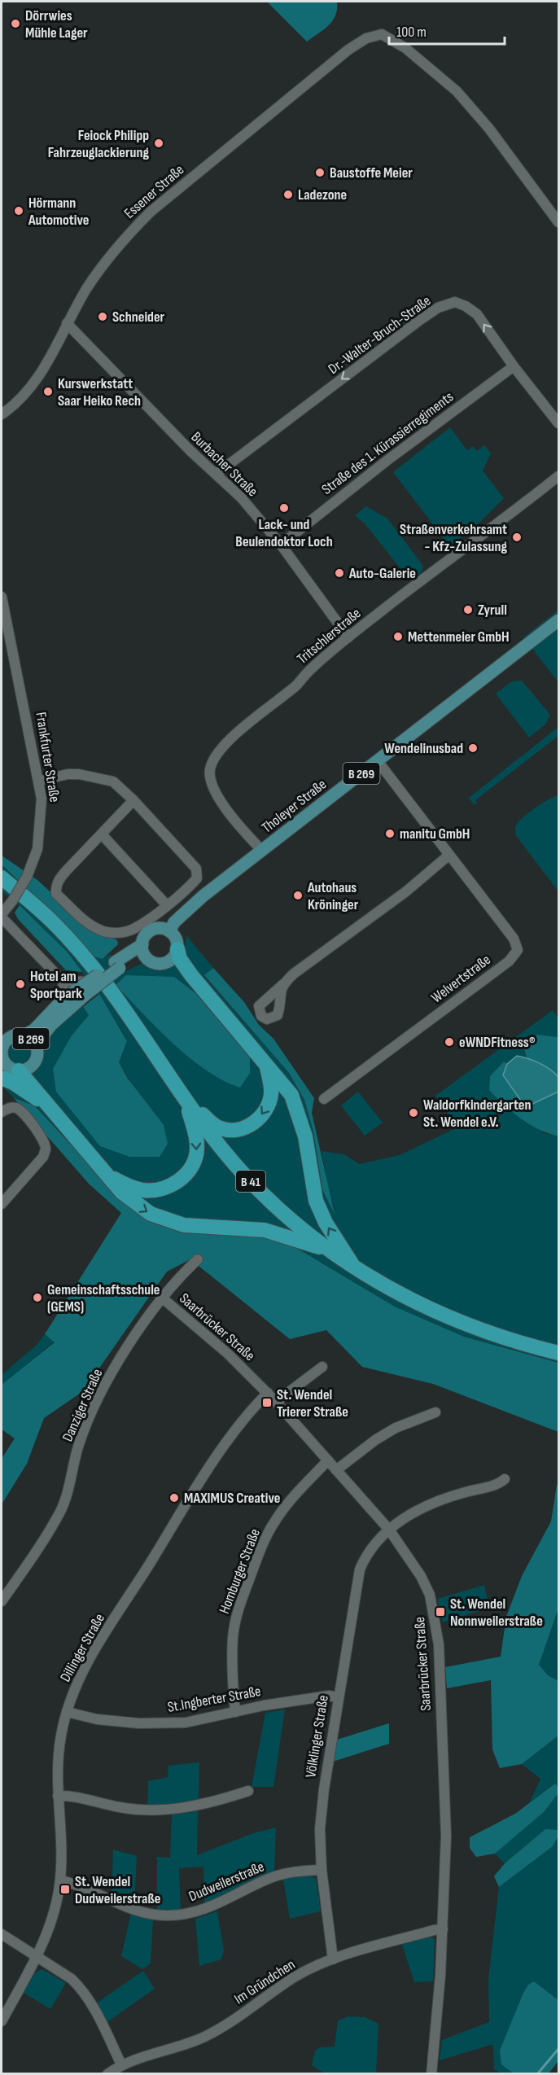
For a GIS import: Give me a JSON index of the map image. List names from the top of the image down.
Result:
{
  "streets": {
    "highway": ["B 41"],
    "main road": ["B 269", "Tholeyer Straße"],
    "street": [
      "Essener Straße",
      "Dr.-Walter-Bruch-Straße",
      "Straße des 1. Kürassierregiments",
      "Burbacher Straße",
      "Tritschlerstraße",
      "Frankfurter Straße",
      "Welvertstraße",
      "Saarbrücker Straße",
      "Danziger Straße",
      "Homburger Straße",
      "Dillinger Straße",
      "St.Ingberter Straße",
      "Völklinger Straße",
      "Dudweilerstraße",
      "Im Gründchen"
    ]
  },
  "crossings": [
    ["Essener Straße", "Burbacher Straße"],
    ["Dr.-Walter-Bruch-Straße", "Straße des 1. Kürassierregiments"],
    ["Dr.-Walter-Bruch-Straße", "Burbacher Straße"],
    ["Straße des 1. Kürassierregiments", "Burbacher Straße"],
    ["Burbacher Straße", "Tritschlerstraße"],
    ["Tritschlerstraße", "Tholeyer Straße"],
    ["B 269", "Tholeyer Straße"],
    ["Tholeyer Straße", "Welvertstraße"],
    ["Saarbrücker Straße", "Danziger Straße"],
    ["Saarbrücker Straße", "Homburger Straße"],
    ["Saarbrücker Straße", "Dillinger Straße"],
    ["Saarbrücker Straße", "Völklinger Straße"],
    ["Saarbrücker Straße", "Im Gründchen"],
    ["Homburger Straße", "St.Ingberter Straße"],
    ["Dillinger Straße", "St.Ingberter Straße"],
    ["Dillinger Straße", "Dudweilerstraße"],
    ["St.Ingberter Straße", "Völklinger Straße"],
    ["Völklinger Straße", "Dudweilerstraße"],
    ["Völklinger Straße", "Im Gründchen"]
  ],
  "one_way": ["Dr.-Walter-Bruch-Straße"],
  "places": {
    "other": [
      "Dörrwies Mühle Lager",
      "Feiock Philipp Fahrzeuglackierung",
      "Baustoffe Meier",
      "Ladezone",
      "Hörmann Automotive",
      "Schneider",
      "Kurswerkstatt Saar Heiko Rech",
      "Lack- und Beulendoktor Loch",
      "Straßenverkehrsamt - Kfz-Zulassung",
      "Auto-Galerie",
      "Zyrull",
      "Mettenmeier GmbH",
      "Wendelinusbad",
      "manitu GmbH",
      "Autohaus Kröninger",
      "Hotel am Sportpark",
      "eWNDFitness®",
      "Waldorfkindergarten St. Wendel e.V.",
      "Gemeinschaftsschule (GEMS)",
      "MAXIMUS Creative"
    ],
    "transit": ["St. Wendel Trierer Straße", "St. Wendel Nonnweilerstraße", "St. Wendel Dudweilerstraße"]
  },
  "scale_bar": "100 m"
}
